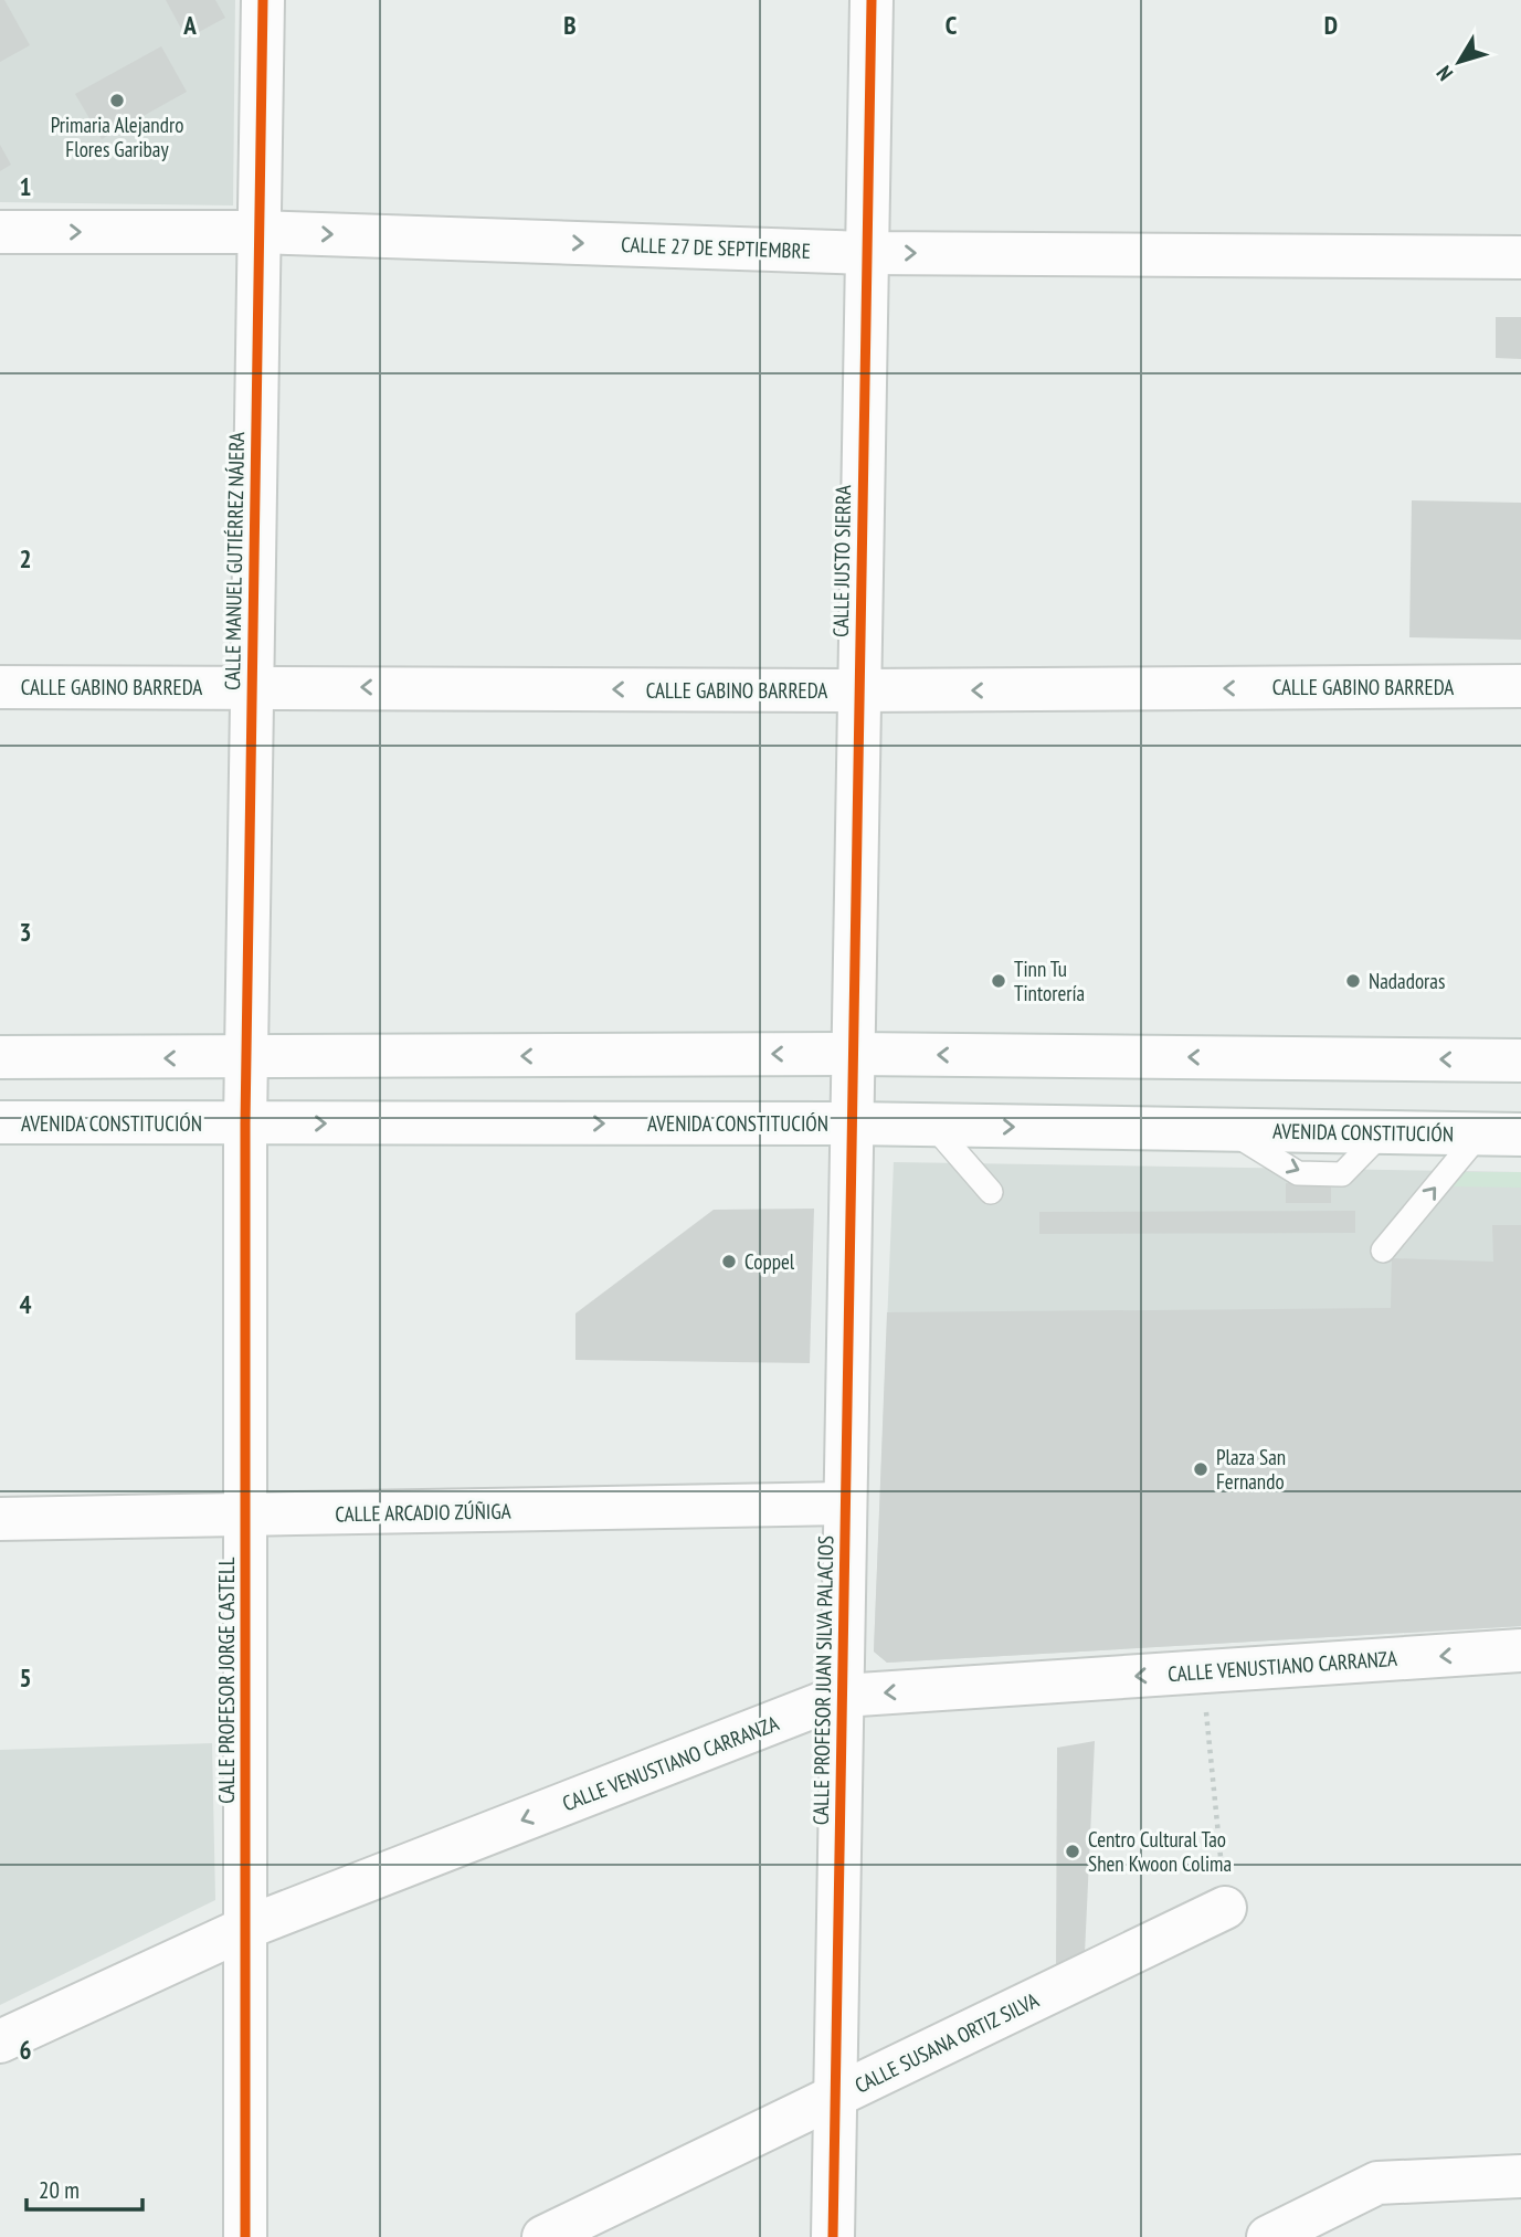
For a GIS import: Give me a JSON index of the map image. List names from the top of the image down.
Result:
{
  "streets": {
    "street": [
      "CALLE 27 DE SEPTIEMBRE",
      "CALLE MANUEL GUTIÉRREZ NÁJERA",
      "CALLE JUSTO SIERRA",
      "CALLE GABINO BARREDA",
      "AVENIDA CONSTITUCIÓN",
      "CALLE ARCADIO ZÚÑIGA",
      "CALLE VENUSTIANO CARRANZA",
      "CALLE PROFESOR JORGE CASTELL",
      "CALLE PROFESOR JUAN SILVA PALACIOS",
      "CALLE SUSANA ORTIZ SILVA"
    ]
  },
  "crossings": [
    ["CALLE 27 DE SEPTIEMBRE", "CALLE MANUEL GUTIÉRREZ NÁJERA"],
    ["CALLE 27 DE SEPTIEMBRE", "CALLE JUSTO SIERRA"],
    ["CALLE MANUEL GUTIÉRREZ NÁJERA", "CALLE GABINO BARREDA"],
    ["CALLE MANUEL GUTIÉRREZ NÁJERA", "AVENIDA CONSTITUCIÓN"],
    ["CALLE MANUEL GUTIÉRREZ NÁJERA", "CALLE PROFESOR JORGE CASTELL"],
    ["CALLE JUSTO SIERRA", "CALLE GABINO BARREDA"],
    ["CALLE JUSTO SIERRA", "AVENIDA CONSTITUCIÓN"],
    ["CALLE JUSTO SIERRA", "CALLE PROFESOR JUAN SILVA PALACIOS"],
    ["AVENIDA CONSTITUCIÓN", "CALLE PROFESOR JORGE CASTELL"],
    ["AVENIDA CONSTITUCIÓN", "CALLE PROFESOR JUAN SILVA PALACIOS"],
    ["CALLE ARCADIO ZÚÑIGA", "CALLE PROFESOR JORGE CASTELL"],
    ["CALLE ARCADIO ZÚÑIGA", "CALLE PROFESOR JUAN SILVA PALACIOS"],
    ["CALLE VENUSTIANO CARRANZA", "CALLE PROFESOR JORGE CASTELL"],
    ["CALLE VENUSTIANO CARRANZA", "CALLE PROFESOR JUAN SILVA PALACIOS"],
    ["CALLE PROFESOR JUAN SILVA PALACIOS", "CALLE SUSANA ORTIZ SILVA"]
  ],
  "one_way": ["CALLE 27 DE SEPTIEMBRE", "CALLE VENUSTIANO CARRANZA"],
  "places": [
    "Primaria Alejandro Flores Garibay",
    "Tinn Tu Tintorería",
    "Nadadoras",
    "Coppel",
    "Plaza San Fernando",
    "Centro Cultural Tao Shen Kwoon Colima"
  ],
  "scale_bar": "20 m",
  "north": "bottom left",
  "grid": {
    "columns": [
      "A",
      "B",
      "C",
      "D"
    ],
    "rows": [
      "1",
      "2",
      "3",
      "4",
      "5",
      "6"
    ]
  }
}
